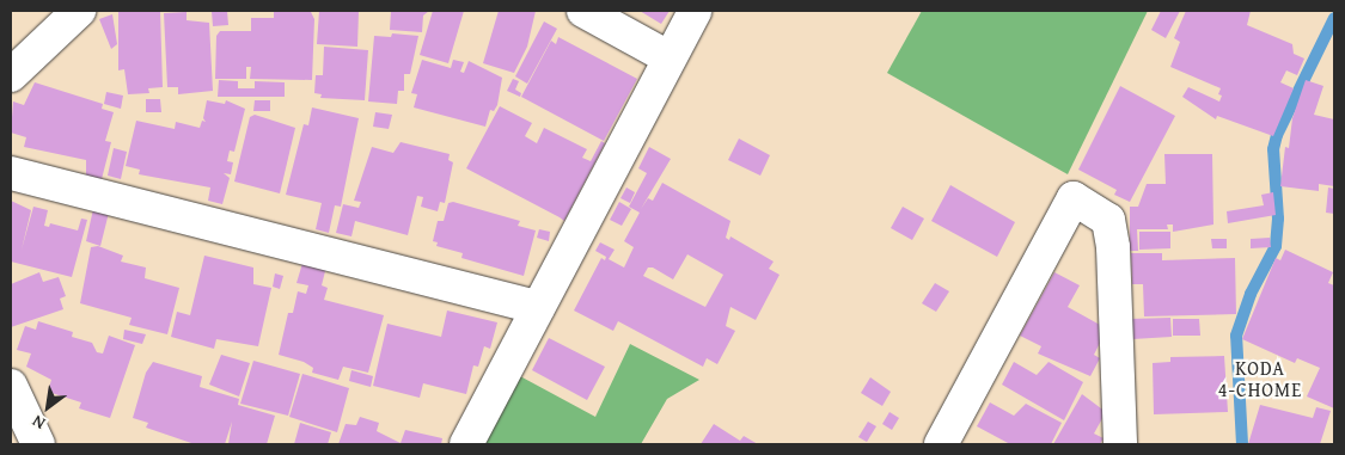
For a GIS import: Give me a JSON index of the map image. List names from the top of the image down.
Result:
{
  "districts": ["KODA 4-CHOME"],
  "north": "bottom left"
}
